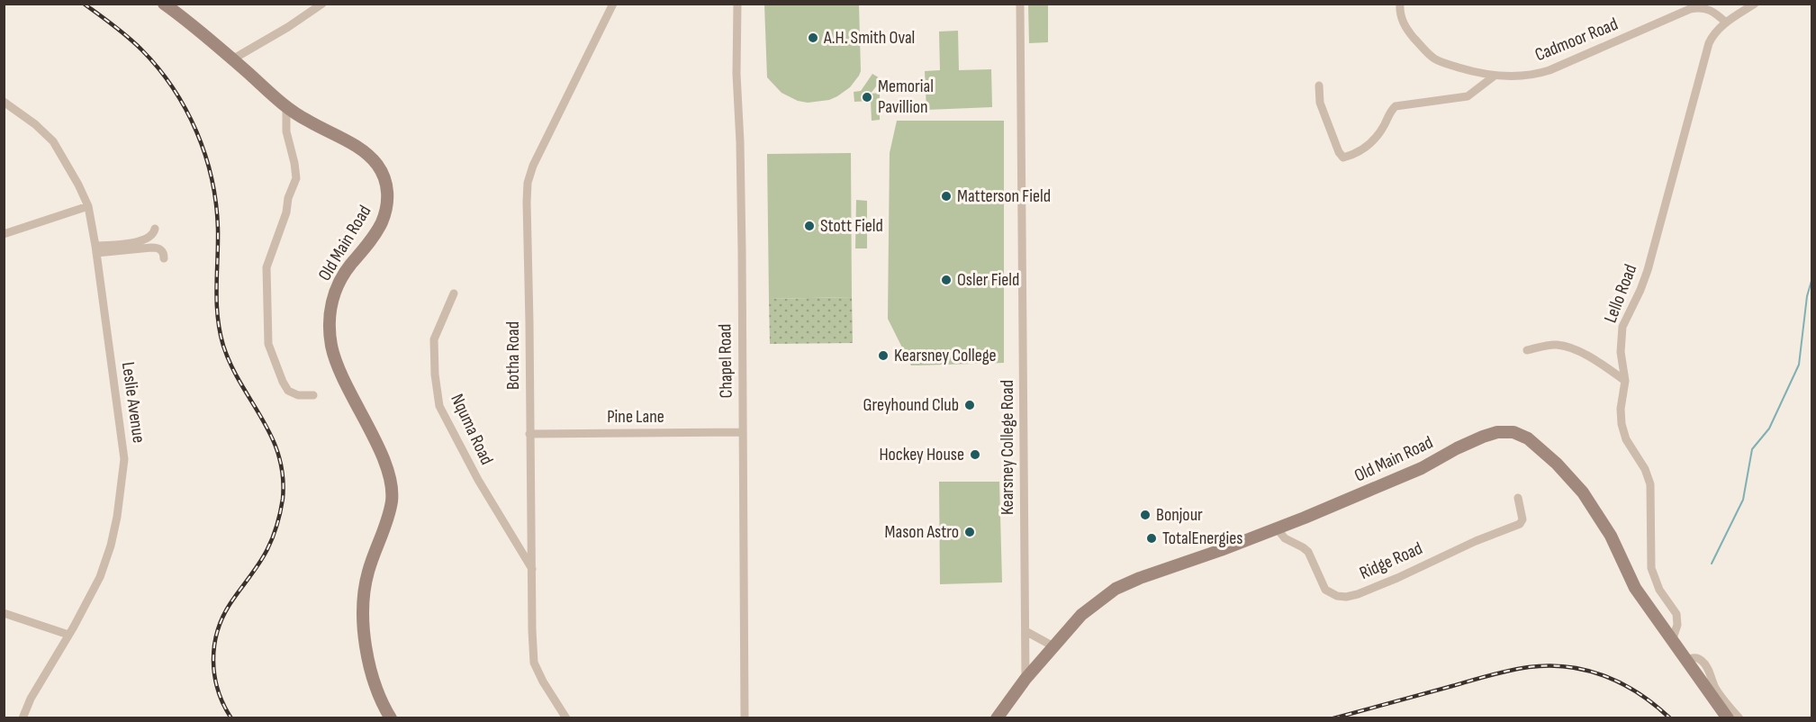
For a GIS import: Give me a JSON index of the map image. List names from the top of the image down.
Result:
{
  "streets": {
    "main road": ["Old Main Road"],
    "street": [
      "Cadmoor Road",
      "Lello Road",
      "Botha Road",
      "Chapel Road",
      "Leslie Avenue",
      "Pine Lane",
      "Nquma Road",
      "Kearsney College Road",
      "Ridge Road"
    ]
  },
  "crossings": [
    ["Cadmoor Road", "Lello Road"],
    ["Old Main Road", "Lello Road"],
    ["Old Main Road", "Kearsney College Road"],
    ["Old Main Road", "Ridge Road"],
    ["Botha Road", "Pine Lane"],
    ["Botha Road", "Nquma Road"],
    ["Chapel Road", "Pine Lane"]
  ],
  "places": [
    "A.H. Smith Oval",
    "Memorial Pavillion",
    "Matterson Field",
    "Stott Field",
    "Osler Field",
    "Kearsney College",
    "Greyhound Club",
    "Hockey House",
    "Bonjour",
    "Mason Astro",
    "TotalEnergies"
  ]
}
